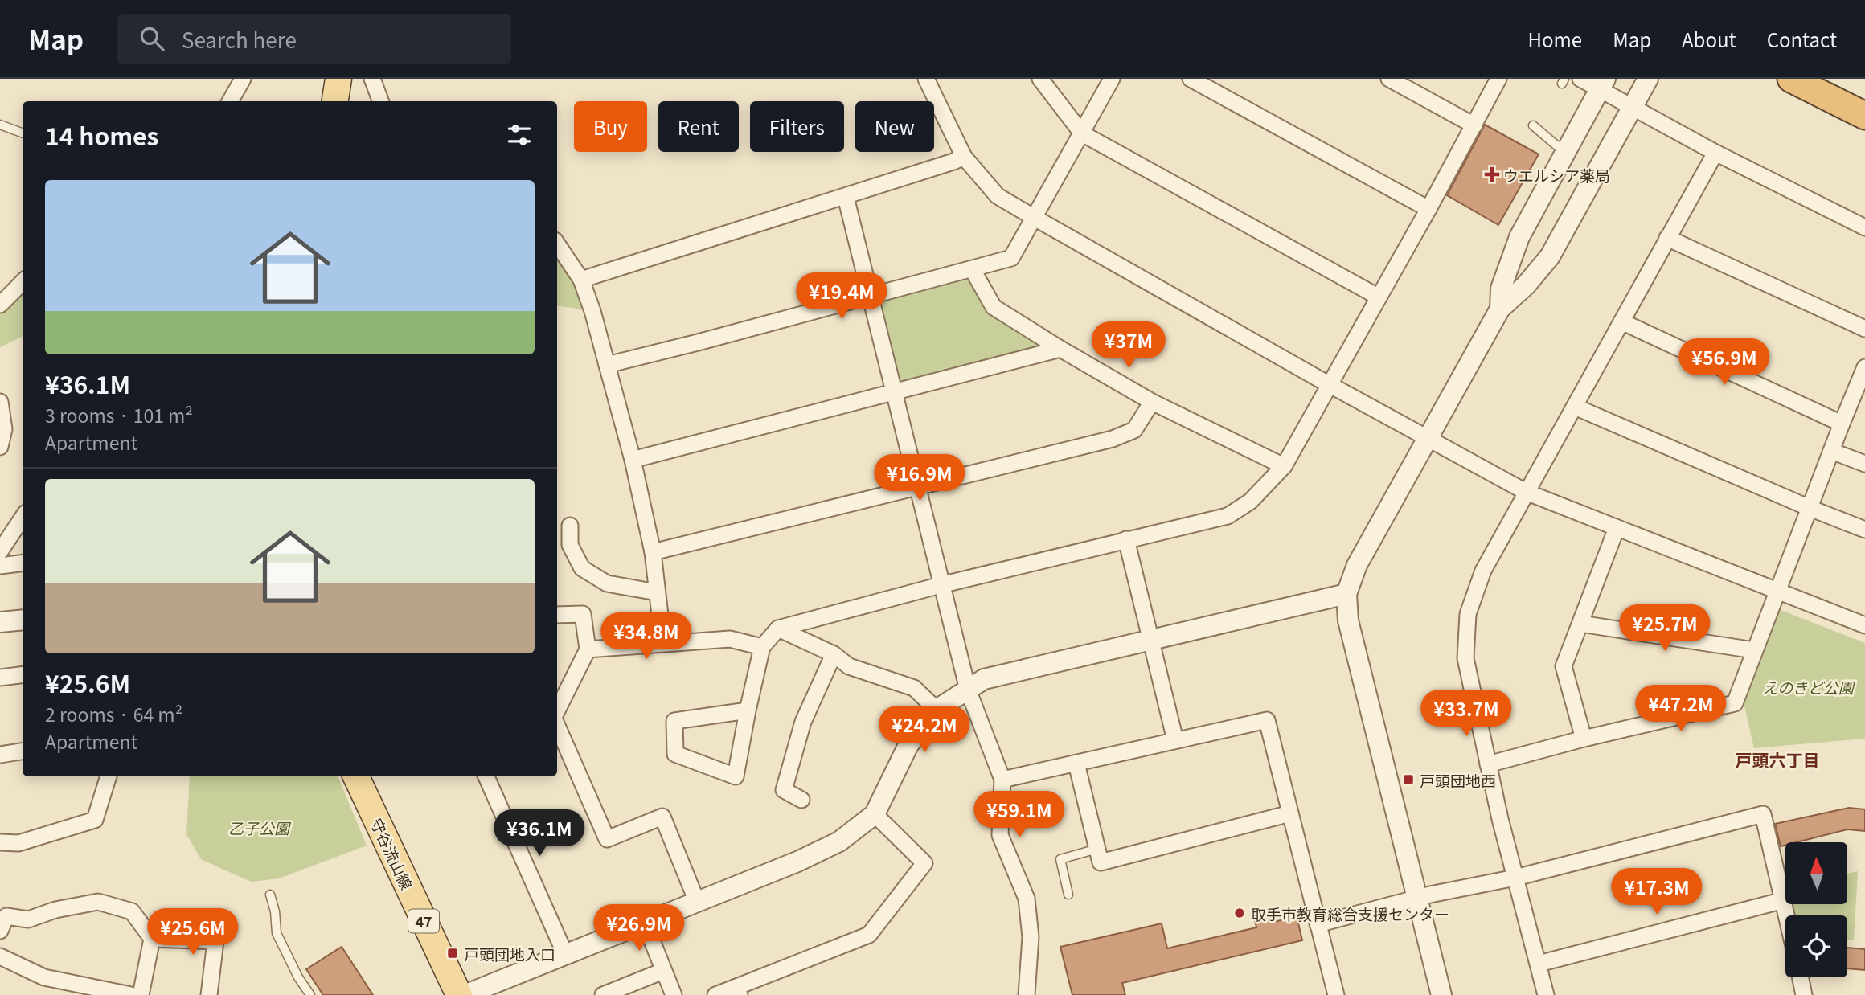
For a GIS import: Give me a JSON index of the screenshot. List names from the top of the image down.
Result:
{
  "streets": {
    "main road": ["守谷流山線", "47"]
  },
  "districts": ["戸頭六丁目"],
  "parks": ["えのきど公園", "乙子公園"],
  "places": {
    "health": ["ウエルシア薬局"],
    "transit": ["戸頭団地西", "戸頭団地入口"],
    "other": ["取手市教育総合支援センター"]
  },
  "north": "top",
  "page": {
    "header": "Map",
    "search": "Search here",
    "nav": [
      "Home",
      "Map",
      "About",
      "Contact"
    ],
    "chip": [
      "Buy",
      "Rent",
      "Filters",
      "New"
    ],
    "heading": "14 homes",
    "list": [
      {
        "name": "¥36.1M",
        "note": "3 rooms · 101 m² · Apartment"
      },
      {
        "name": "¥25.6M",
        "note": "2 rooms · 64 m² · Apartment"
      }
    ],
    "price": [
      "¥19.4M",
      "¥37M",
      "¥56.9M",
      "¥16.9M",
      "¥25.7M",
      "¥34.8M",
      "¥47.2M",
      "¥33.7M",
      "¥24.2M",
      "¥59.1M",
      "¥36.1M",
      "¥17.3M",
      "¥26.9M",
      "¥25.6M"
    ]
  }
}
